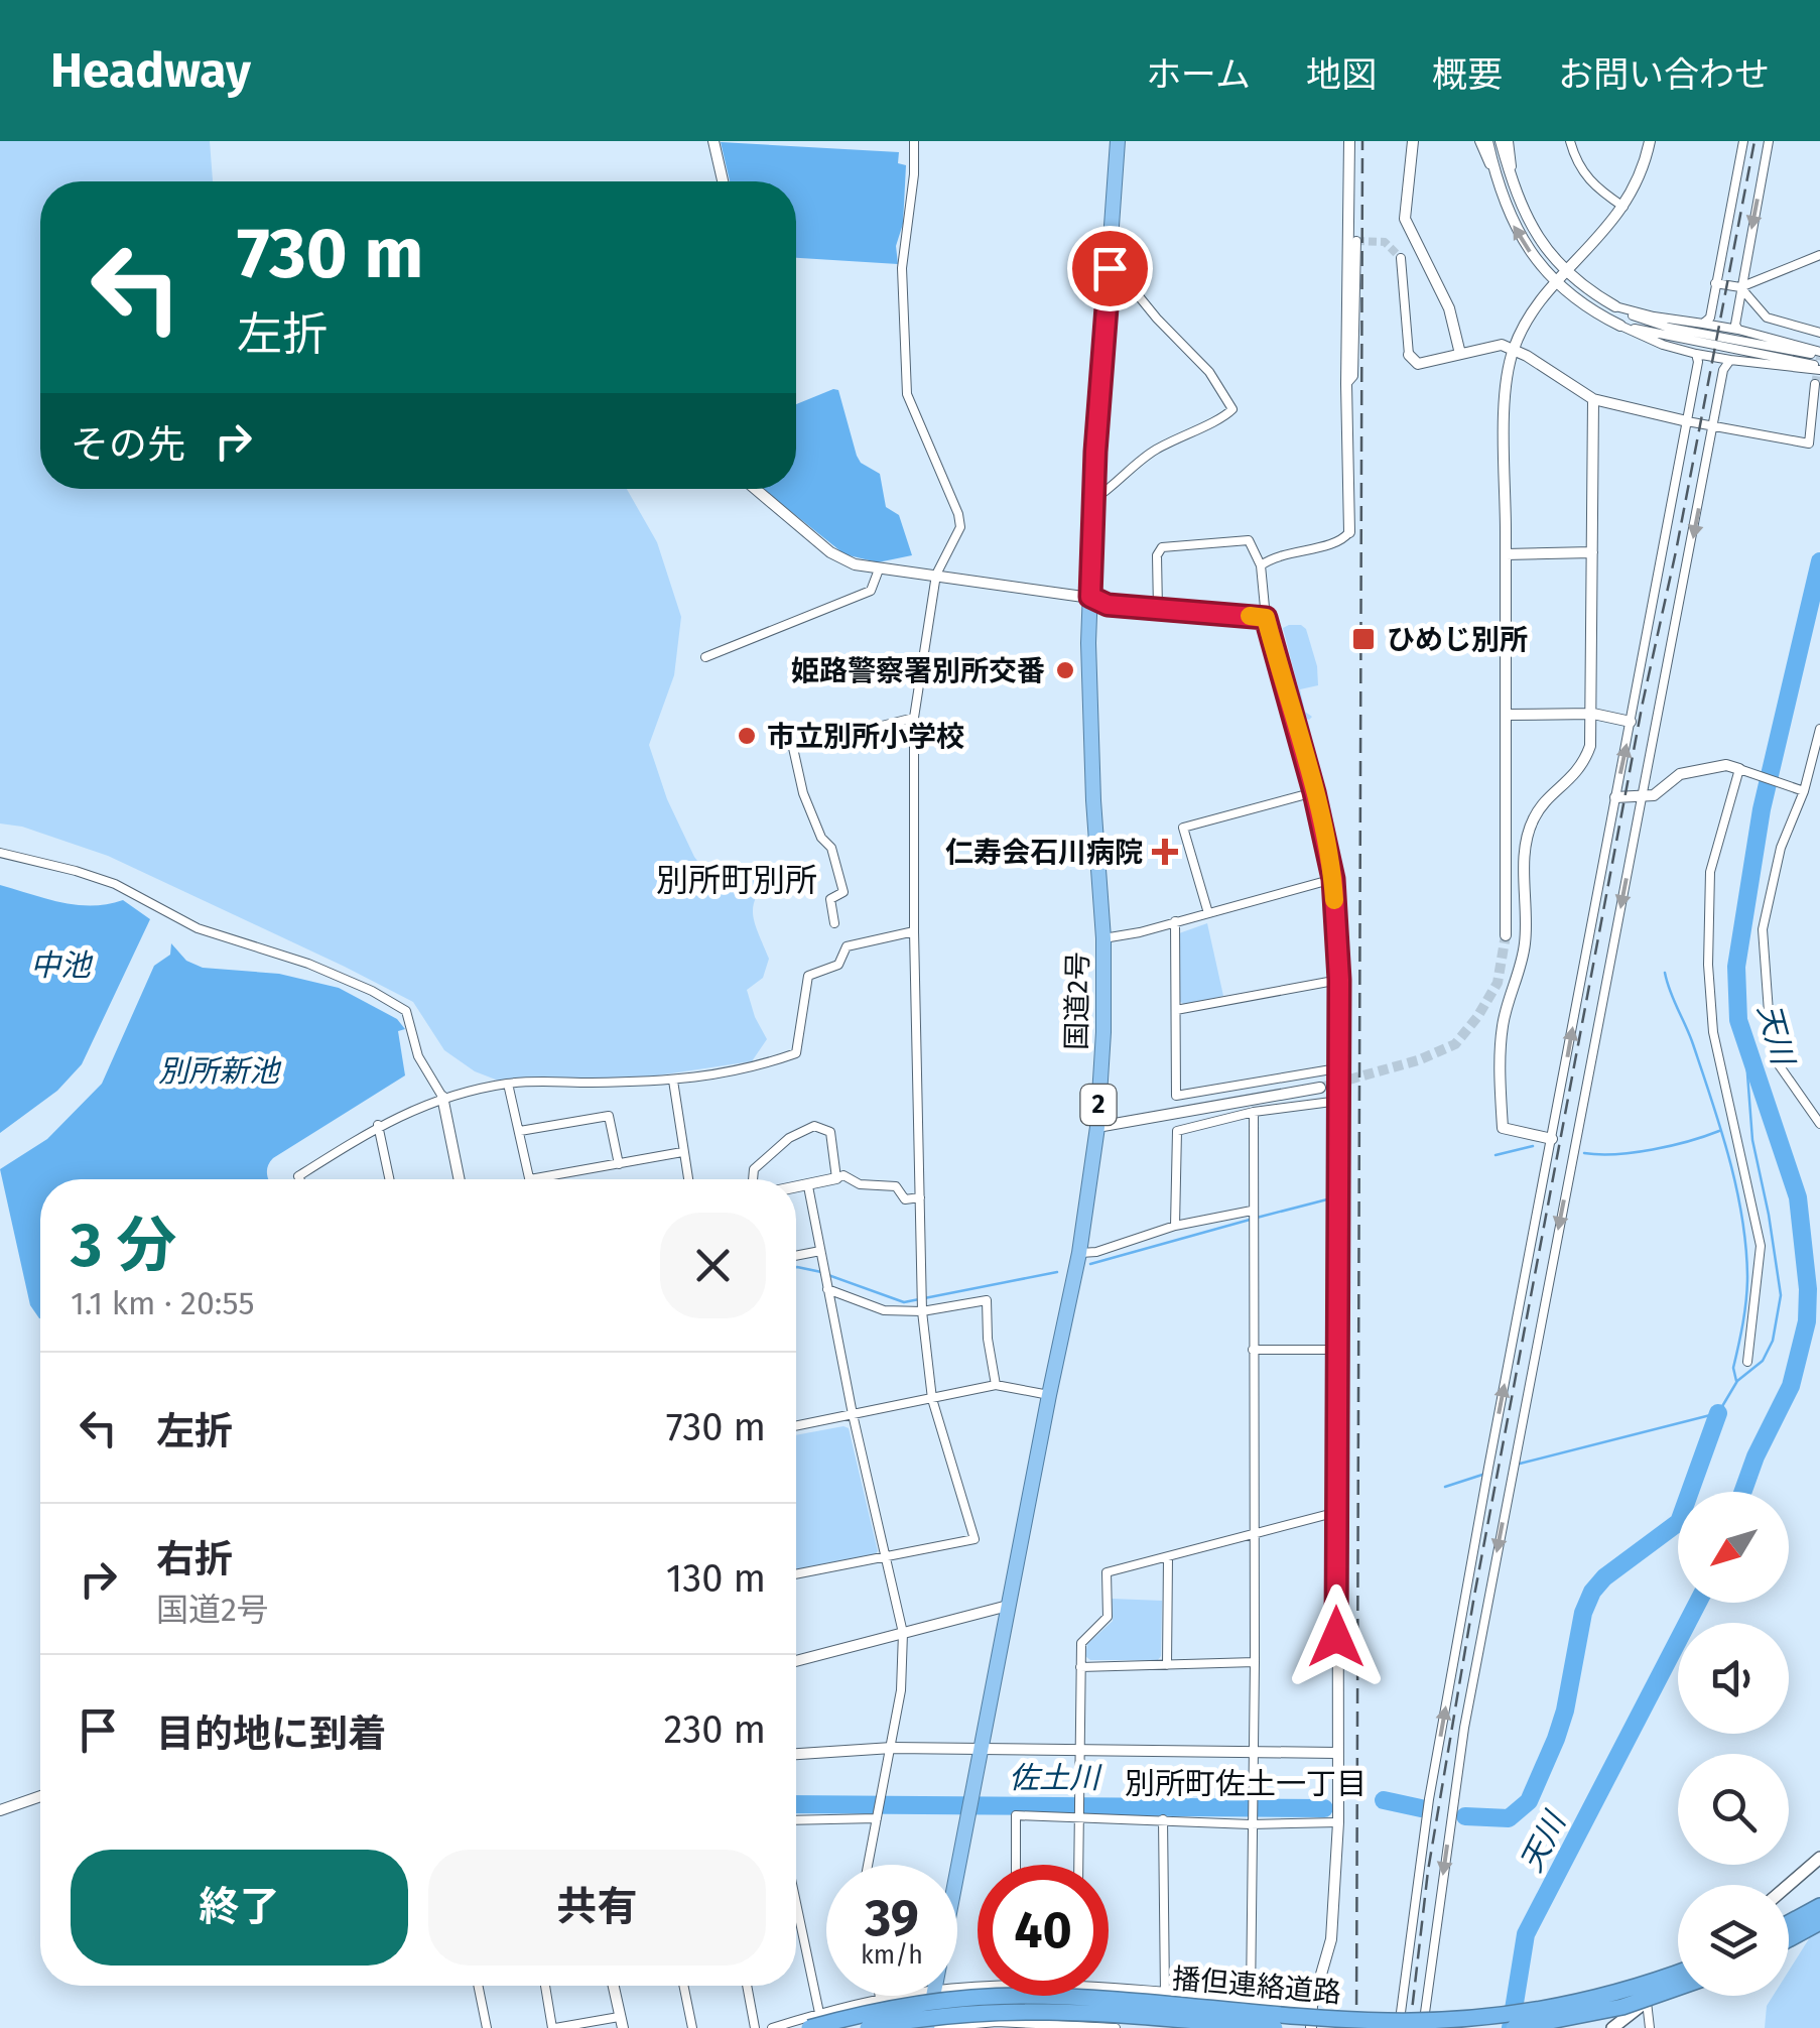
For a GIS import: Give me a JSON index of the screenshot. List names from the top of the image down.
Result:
{
  "streets": {
    "highway": ["国道2号", "2", "播但連絡道路"]
  },
  "districts": ["別所町別所", "別所町佐土一丁目"],
  "water": [
    "中池",
    "天川",
    "別所新池",
    "佐土川"
  ],
  "places": {
    "transit": ["ひめじ別所"],
    "other": ["姫路警察署別所交番", "市立別所小学校"],
    "health": ["仁寿会石川病院"]
  },
  "north": "bottom left",
  "page": {
    "header": "Headway",
    "nav": [
      "ホーム",
      "地図",
      "概要",
      "お問い合わせ"
    ],
    "turn": ["730 m", "左折"],
    "then": "その先",
    "heading": ["3 分", "1.1 km · 20:55"],
    "list": [
      {
        "name": "左折",
        "value": "730 m"
      },
      {
        "name": "右折",
        "note": "国道2号",
        "value": "130 m"
      },
      {
        "name": "目的地に到着",
        "value": "230 m"
      }
    ],
    "buttons": ["終了", "共有"],
    "speed": "39 km/h",
    "limit": "40"
  }
}
